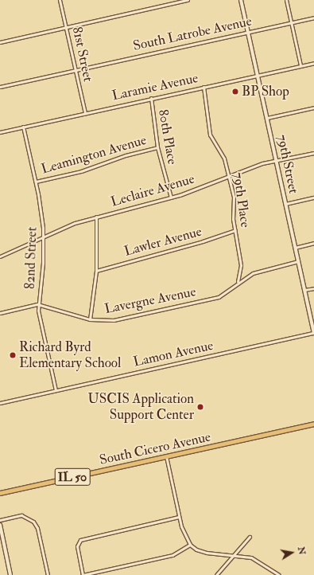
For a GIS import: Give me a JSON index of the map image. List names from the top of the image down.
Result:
{
  "streets": {
    "main road": ["79th Street", "South Cicero Avenue", "IL 50"],
    "street": [
      "South Latrobe Avenue",
      "81st Street",
      "Laramie Avenue",
      "80th Place",
      "Leamington Avenue",
      "Leclaire Avenue",
      "79th Place",
      "Lawler Avenue",
      "82nd Street",
      "Lavergne Avenue",
      "Lamon Avenue"
    ]
  },
  "crossings": [
    ["South Latrobe Avenue", "81st Street"],
    ["South Latrobe Avenue", "79th Street"],
    ["81st Street", "Laramie Avenue"],
    ["Laramie Avenue", "80th Place"],
    ["Laramie Avenue", "79th Street"],
    ["Laramie Avenue", "79th Place"],
    ["Laramie Avenue", "82nd Street"],
    ["80th Place", "Leamington Avenue"],
    ["80th Place", "Leclaire Avenue"],
    ["Leamington Avenue", "82nd Street"],
    ["79th Street", "Leclaire Avenue"],
    ["79th Street", "Lavergne Avenue"],
    ["79th Street", "Lamon Avenue"],
    ["Leclaire Avenue", "79th Place"],
    ["Leclaire Avenue", "82nd Street"],
    ["79th Place", "Lawler Avenue"],
    ["79th Place", "Lavergne Avenue"],
    ["82nd Street", "Lavergne Avenue"],
    ["82nd Street", "Lamon Avenue"]
  ],
  "places": ["BP Shop", "Richard Byrd Elementary School", "USCIS Application Support Center"],
  "north": "right"
}
